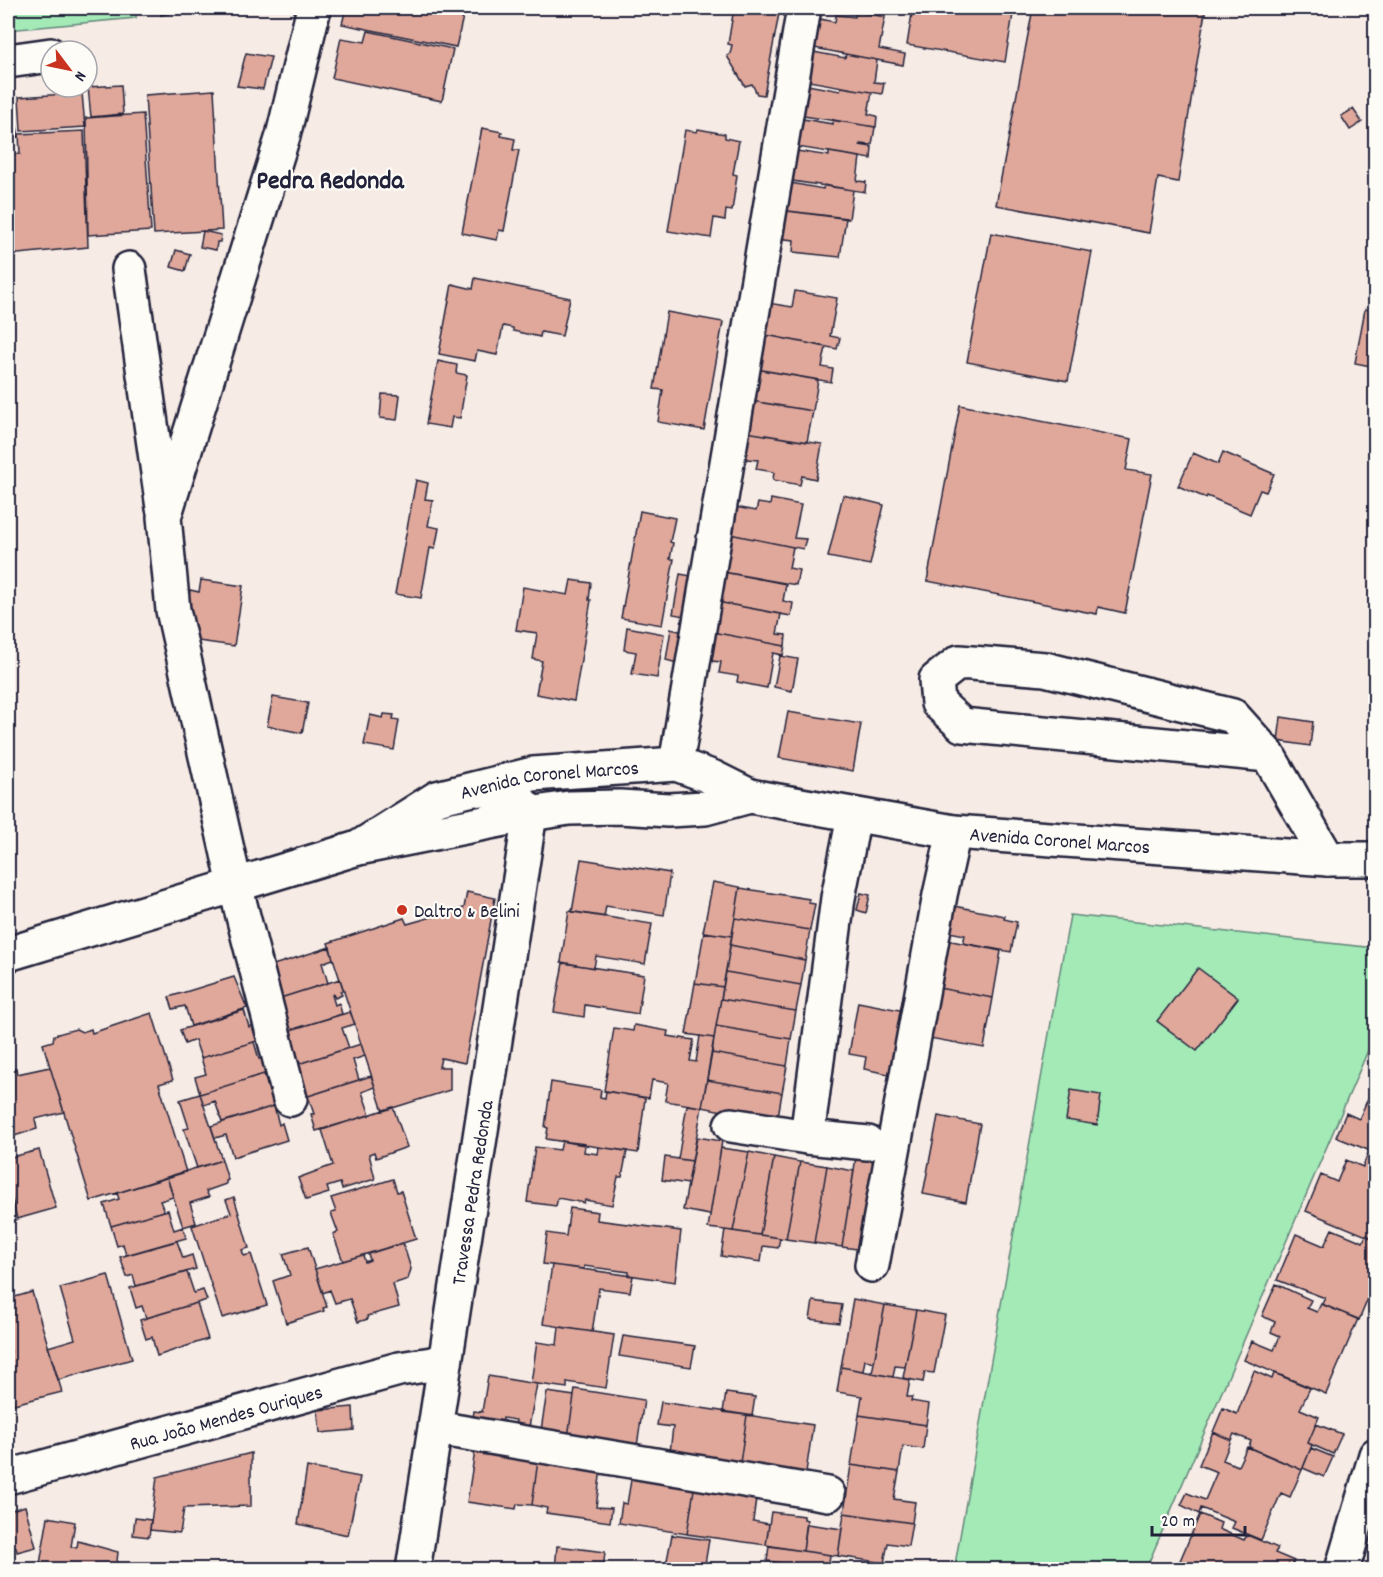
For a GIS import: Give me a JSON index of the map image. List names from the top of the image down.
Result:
{
  "streets": {
    "street": ["Avenida Coronel Marcos", "Travessa Pedra Redonda", "Rua João Mendes Ouriques"]
  },
  "crossings": [
    ["Avenida Coronel Marcos", "Travessa Pedra Redonda"],
    ["Travessa Pedra Redonda", "Rua João Mendes Ouriques"]
  ],
  "districts": ["Pedra Redonda"],
  "places": ["Daltro & Belini"],
  "scale_bar": "20 m",
  "north": "bottom right"
}
